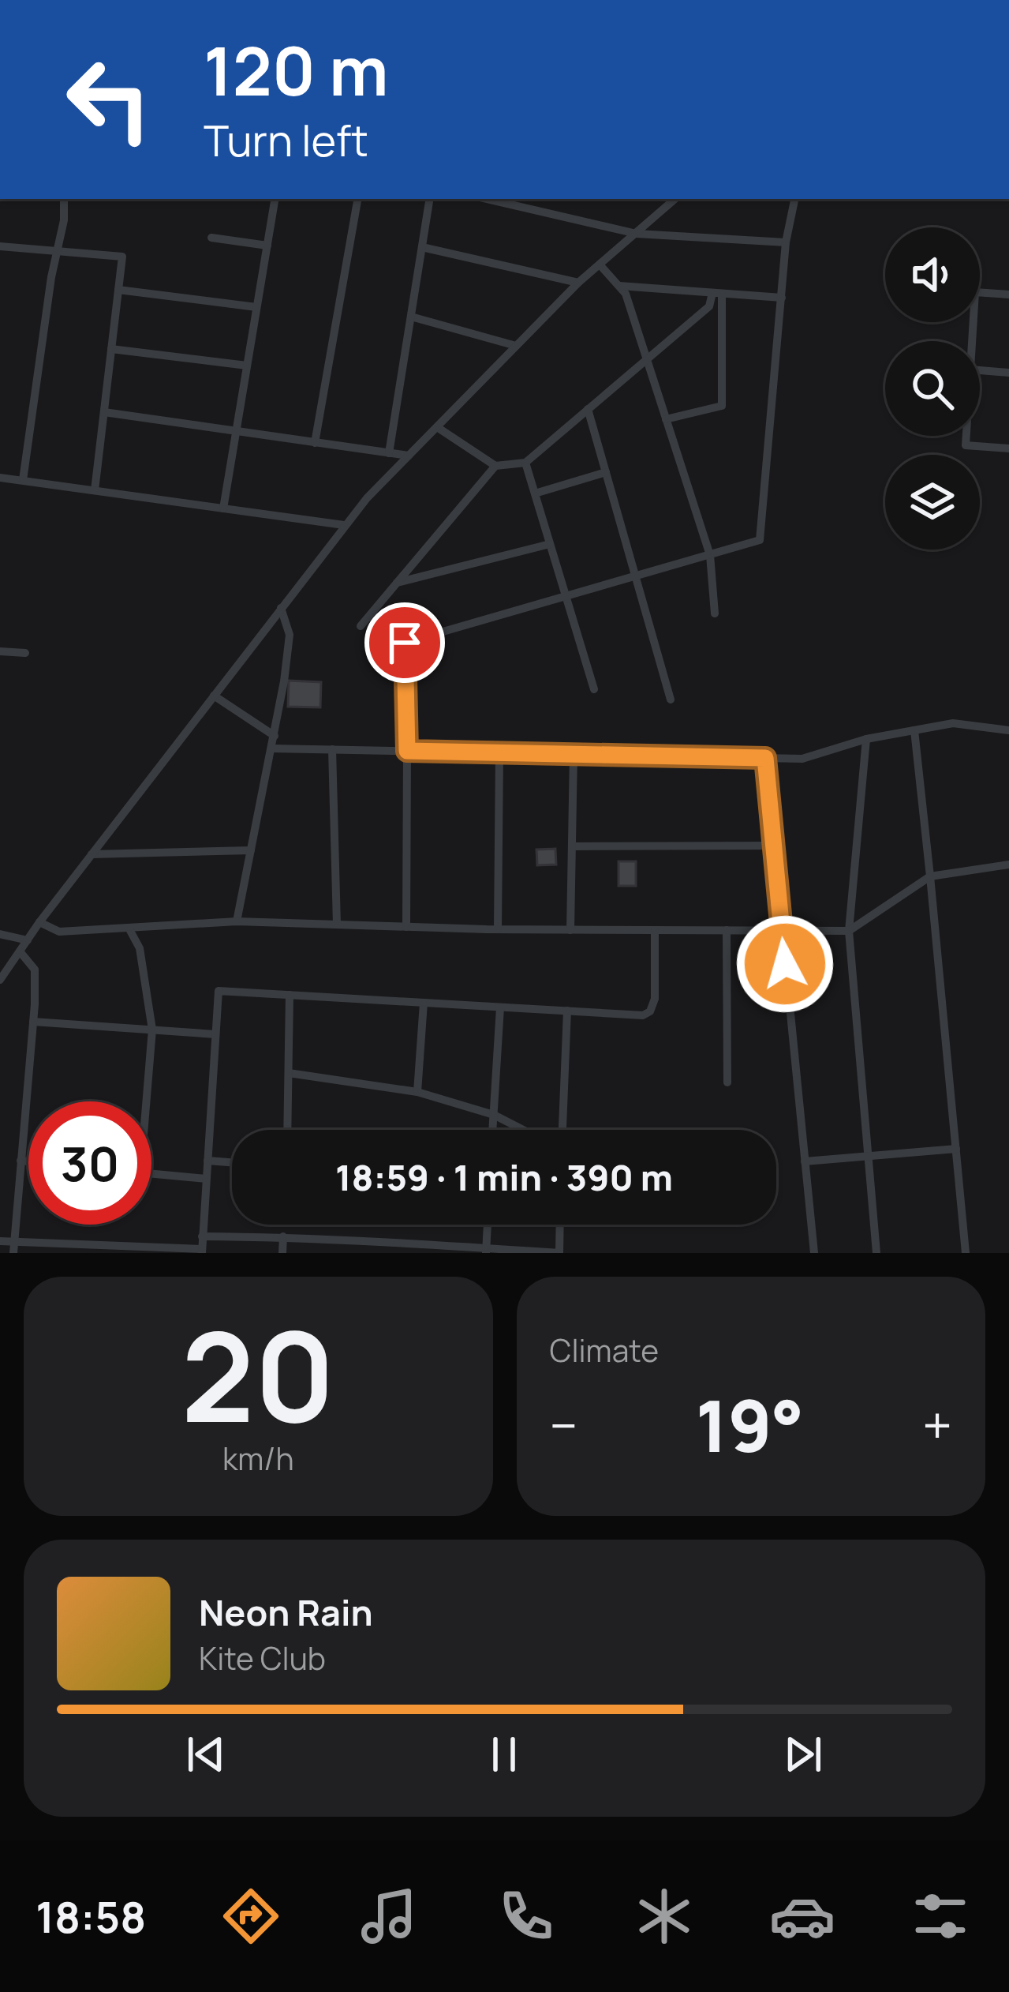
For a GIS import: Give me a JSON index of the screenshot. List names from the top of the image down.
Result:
{
  "page": {
    "turn": ["120 m", "Turn left"],
    "limit": "30",
    "trip": "18:59 · 1 min · 390 m",
    "tile": [
      ["20", "km/h"],
      "Climate"
    ],
    "heat": ["−", "19°", "+"],
    "song": ["Neon Rain", "Kite Club"],
    "tabs": "18:58"
  }
}
